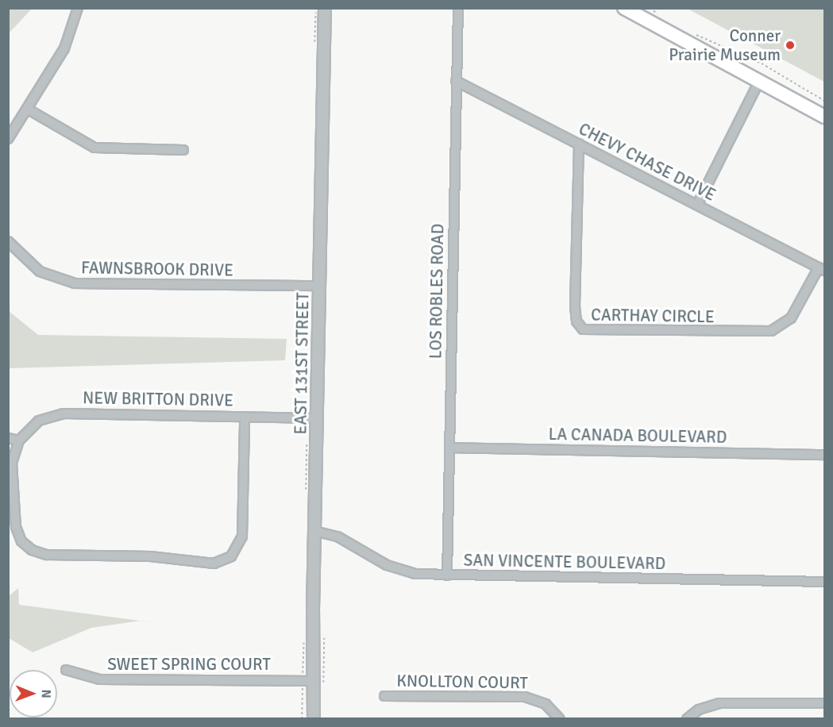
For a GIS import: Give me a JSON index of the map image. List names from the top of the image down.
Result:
{
  "streets": {
    "street": [
      "CHEVY CHASE DRIVE",
      "FAWNSBROOK DRIVE",
      "LOS ROBLES ROAD",
      "CARTHAY CIRCLE",
      "EAST 131ST STREET",
      "NEW BRITTON DRIVE",
      "LA CANADA BOULEVARD",
      "SAN VINCENTE BOULEVARD",
      "SWEET SPRING COURT",
      "KNOLLTON COURT"
    ]
  },
  "crossings": [
    ["CHEVY CHASE DRIVE", "LOS ROBLES ROAD"],
    ["CHEVY CHASE DRIVE", "CARTHAY CIRCLE"],
    ["FAWNSBROOK DRIVE", "EAST 131ST STREET"],
    ["LOS ROBLES ROAD", "LA CANADA BOULEVARD"],
    ["LOS ROBLES ROAD", "SAN VINCENTE BOULEVARD"],
    ["EAST 131ST STREET", "NEW BRITTON DRIVE"],
    ["EAST 131ST STREET", "SAN VINCENTE BOULEVARD"],
    ["EAST 131ST STREET", "SWEET SPRING COURT"]
  ],
  "places": ["Conner Prairie Museum"],
  "north": "right"
}
